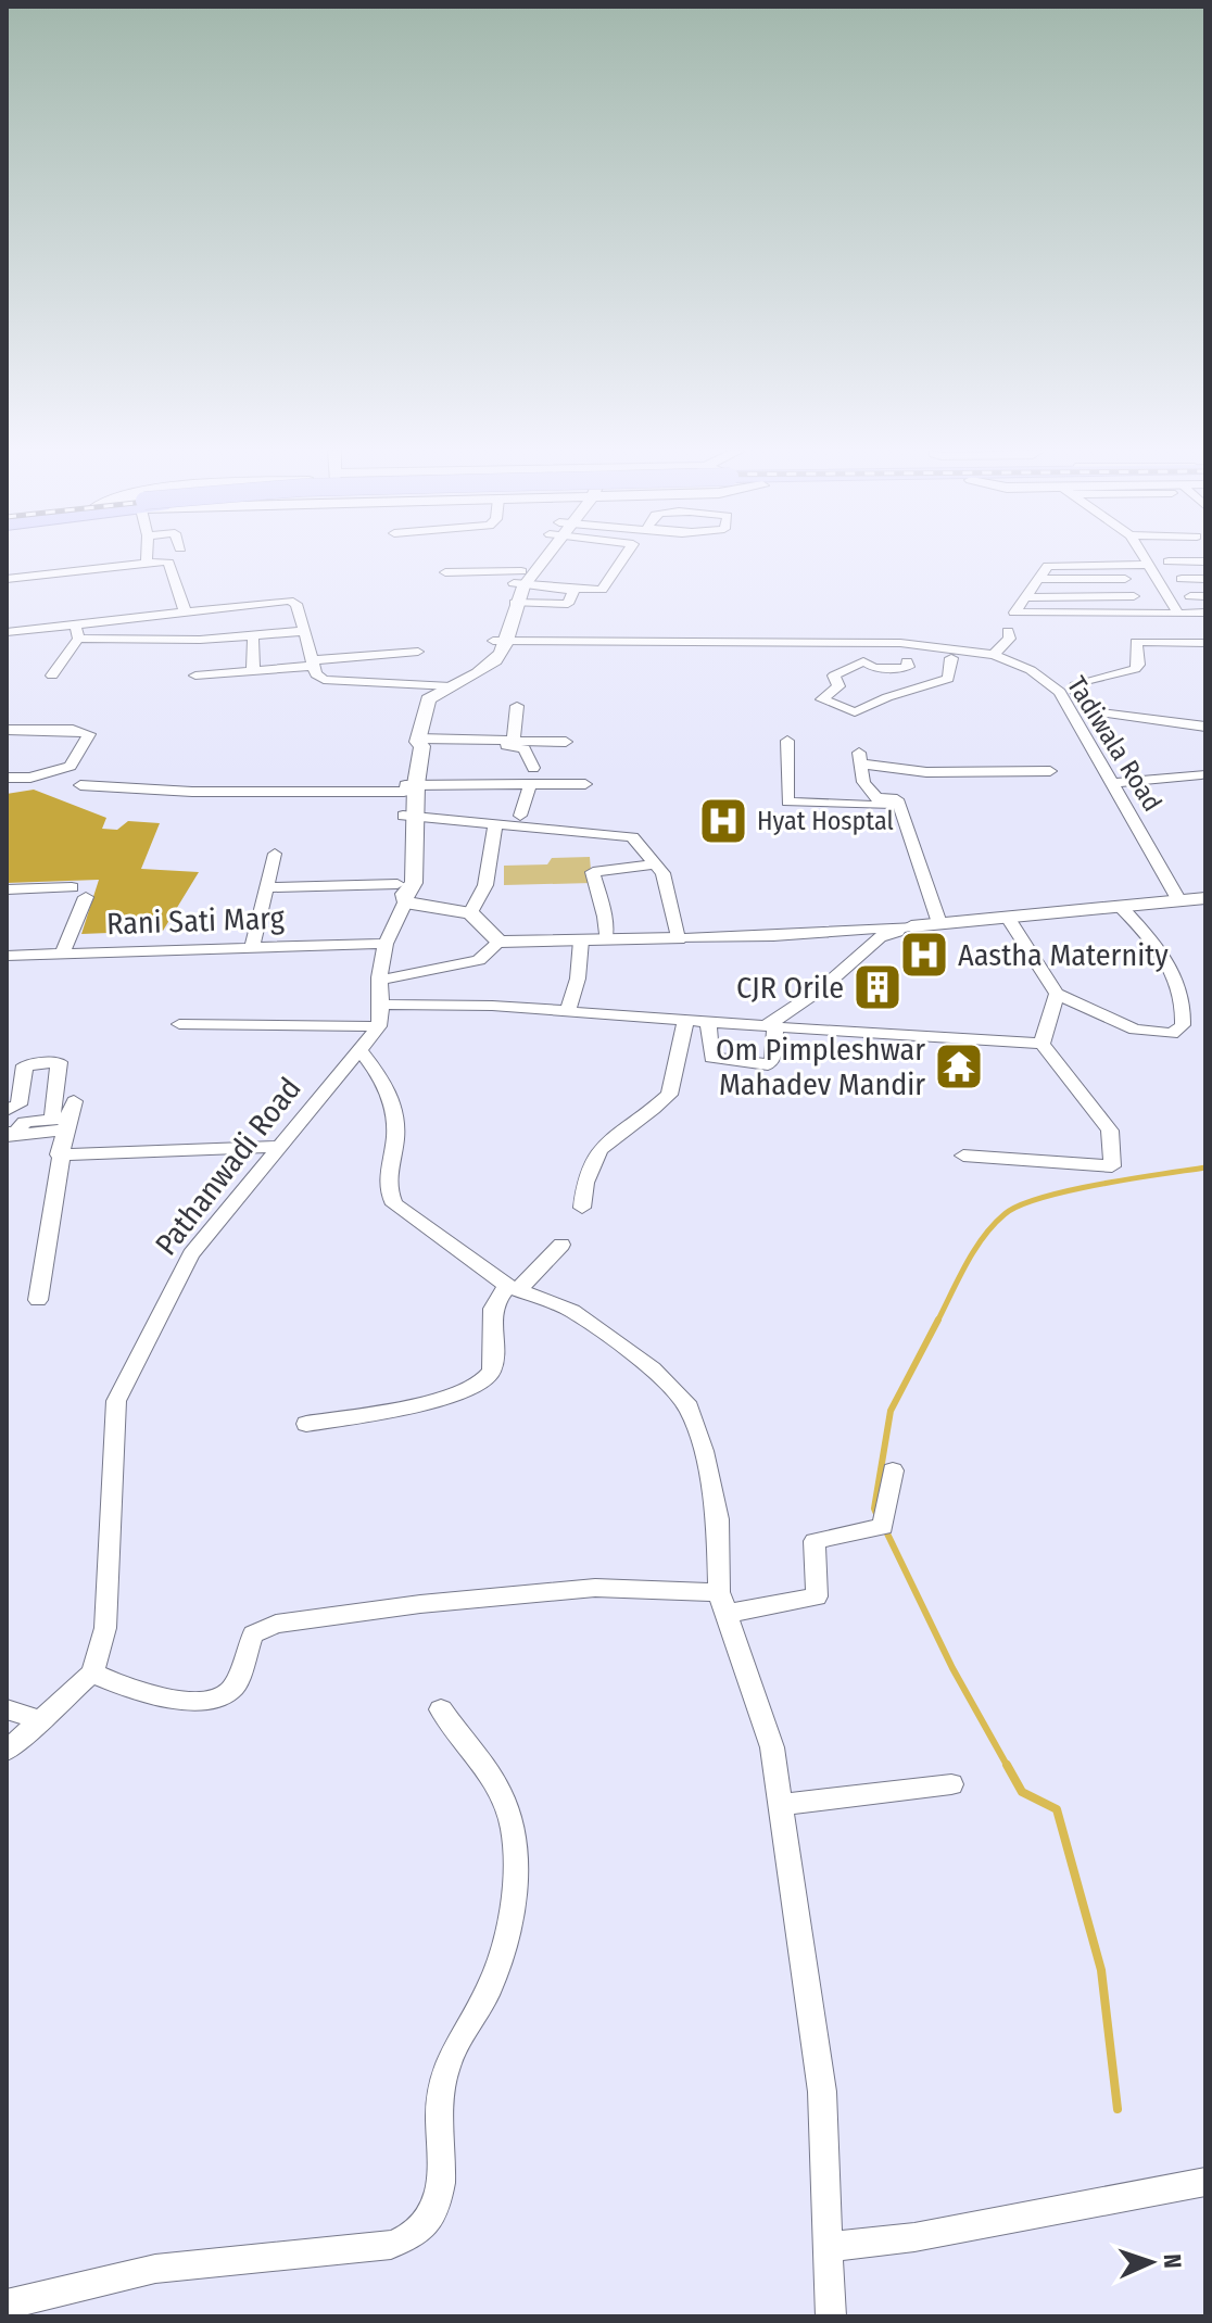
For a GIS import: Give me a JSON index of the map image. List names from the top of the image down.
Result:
{
  "streets": {
    "street": ["Tadiwala Road", "Rani Sati Marg", "Pathanwadi Road"]
  },
  "crossings": [
    ["Rani Sati Marg", "Pathanwadi Road"]
  ],
  "places": {
    "hospital": ["Hyat Hosptal", "Aastha Maternity"],
    "building": ["CJR Orile"],
    "temple": ["Om Pimpleshwar Mahadev Mandir"]
  },
  "north": "right"
}
